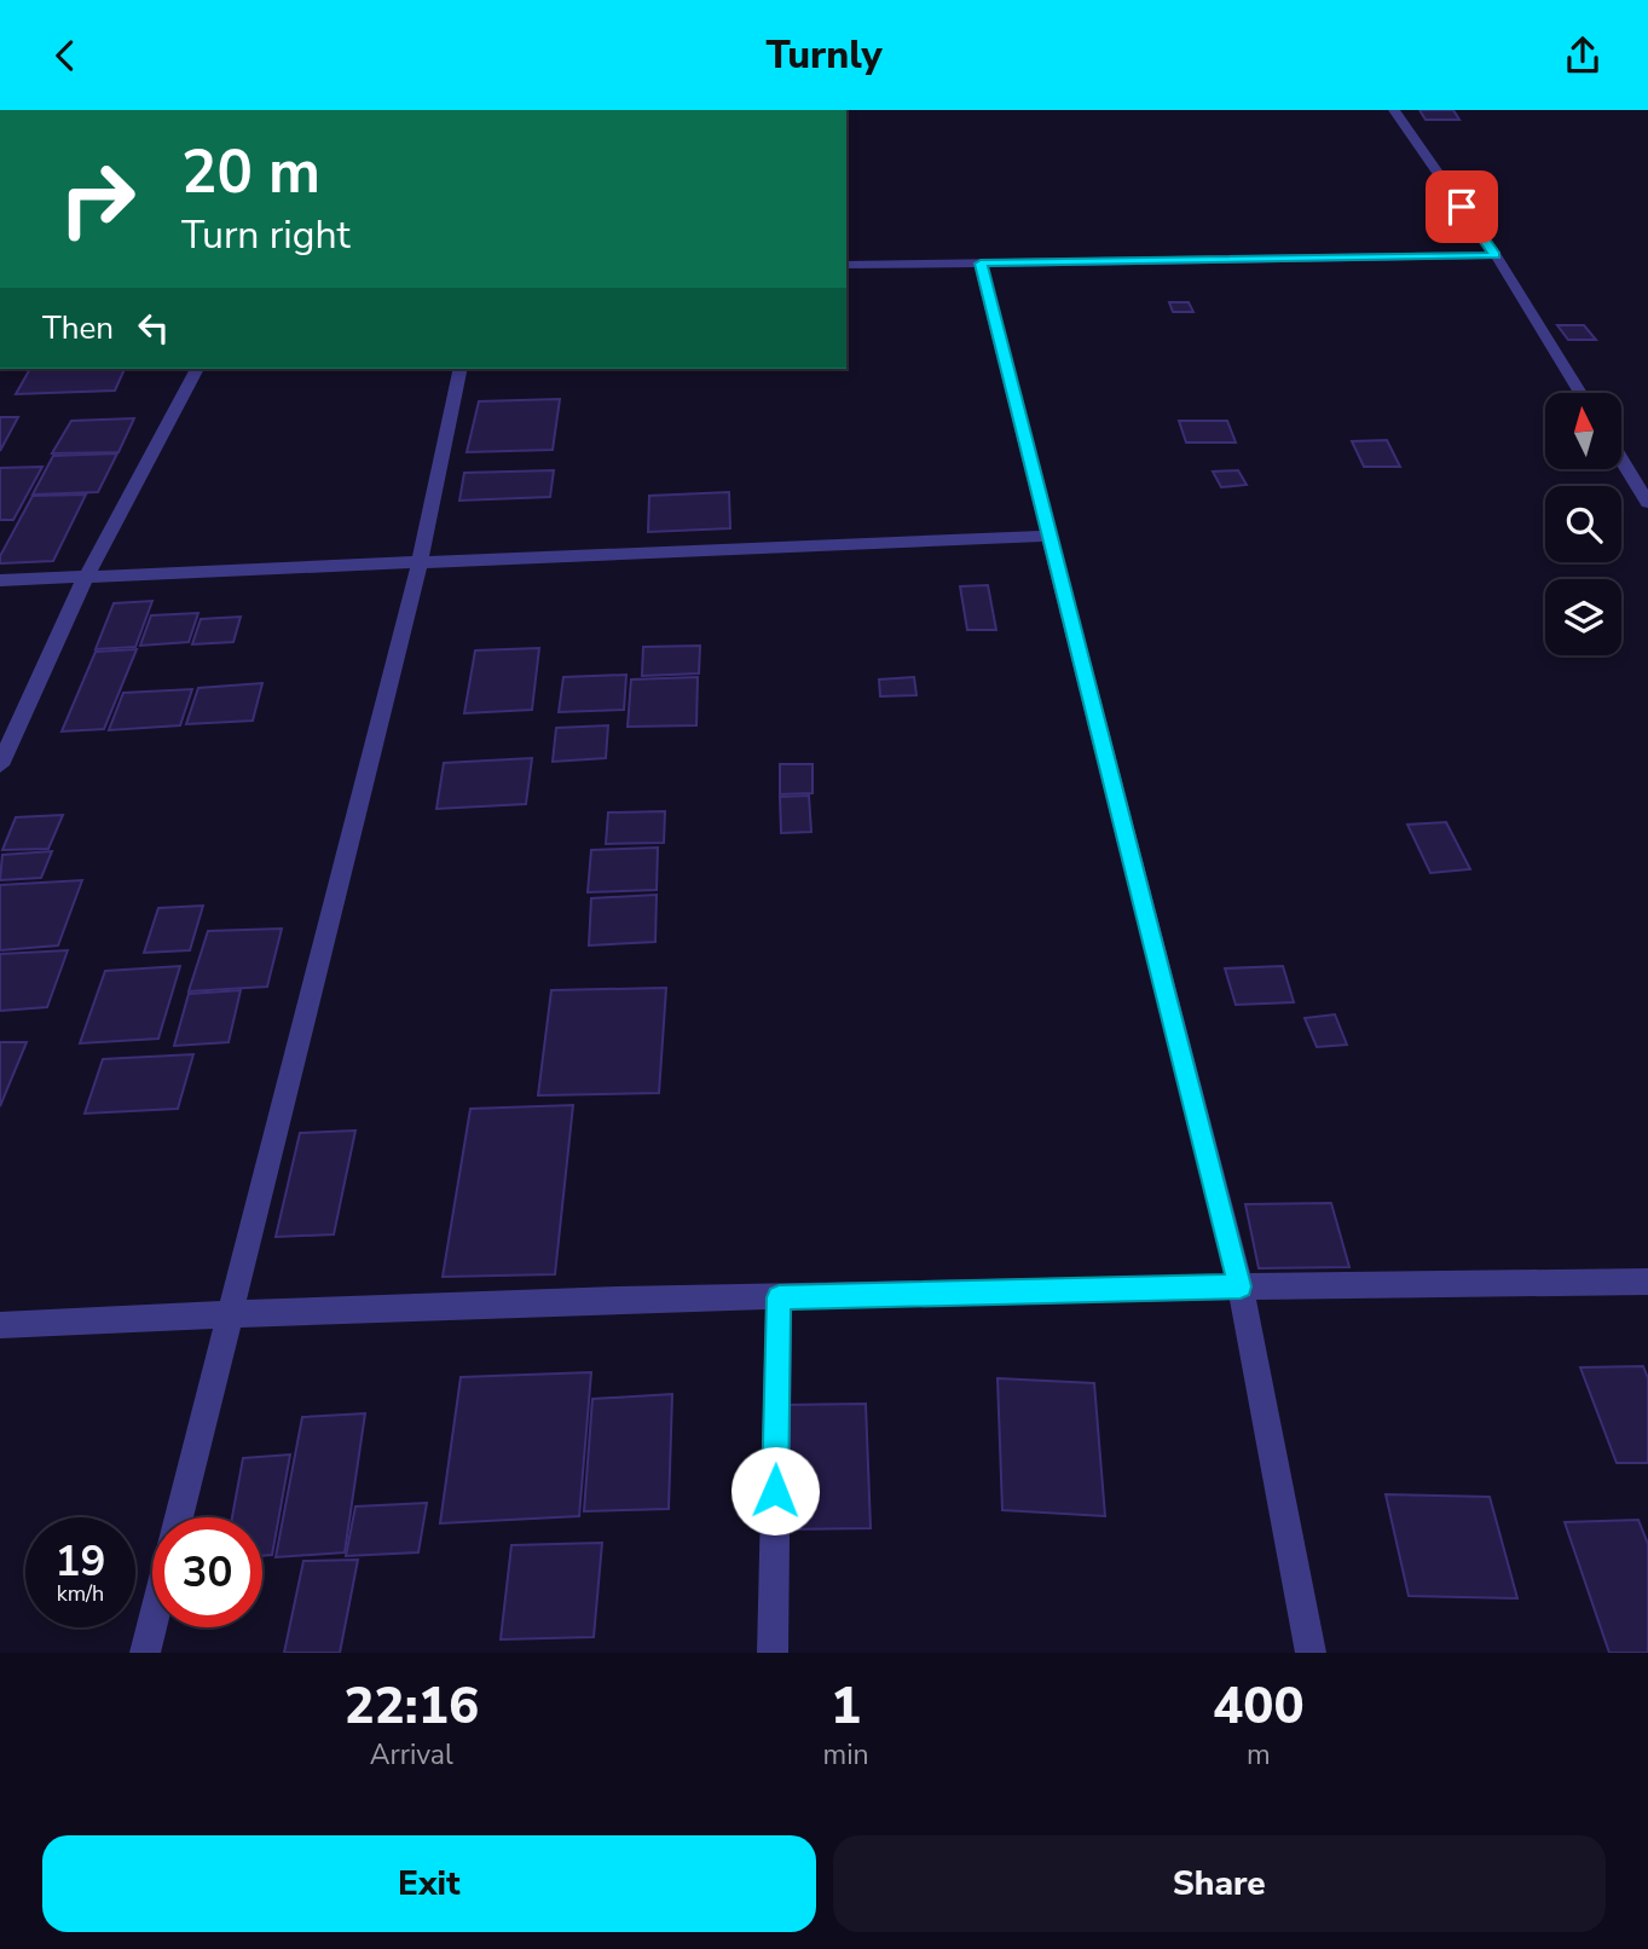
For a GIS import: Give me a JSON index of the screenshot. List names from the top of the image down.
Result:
{
  "north": "top",
  "page": {
    "header": "Turnly",
    "turn": ["20 m", "Turn right"],
    "then": "Then",
    "speed": "19 km/h",
    "limit": "30",
    "eta": [
      "22:16",
      "Arrival",
      "1",
      "min",
      "400",
      "m"
    ],
    "buttons": ["Exit", "Share"]
  }
}
